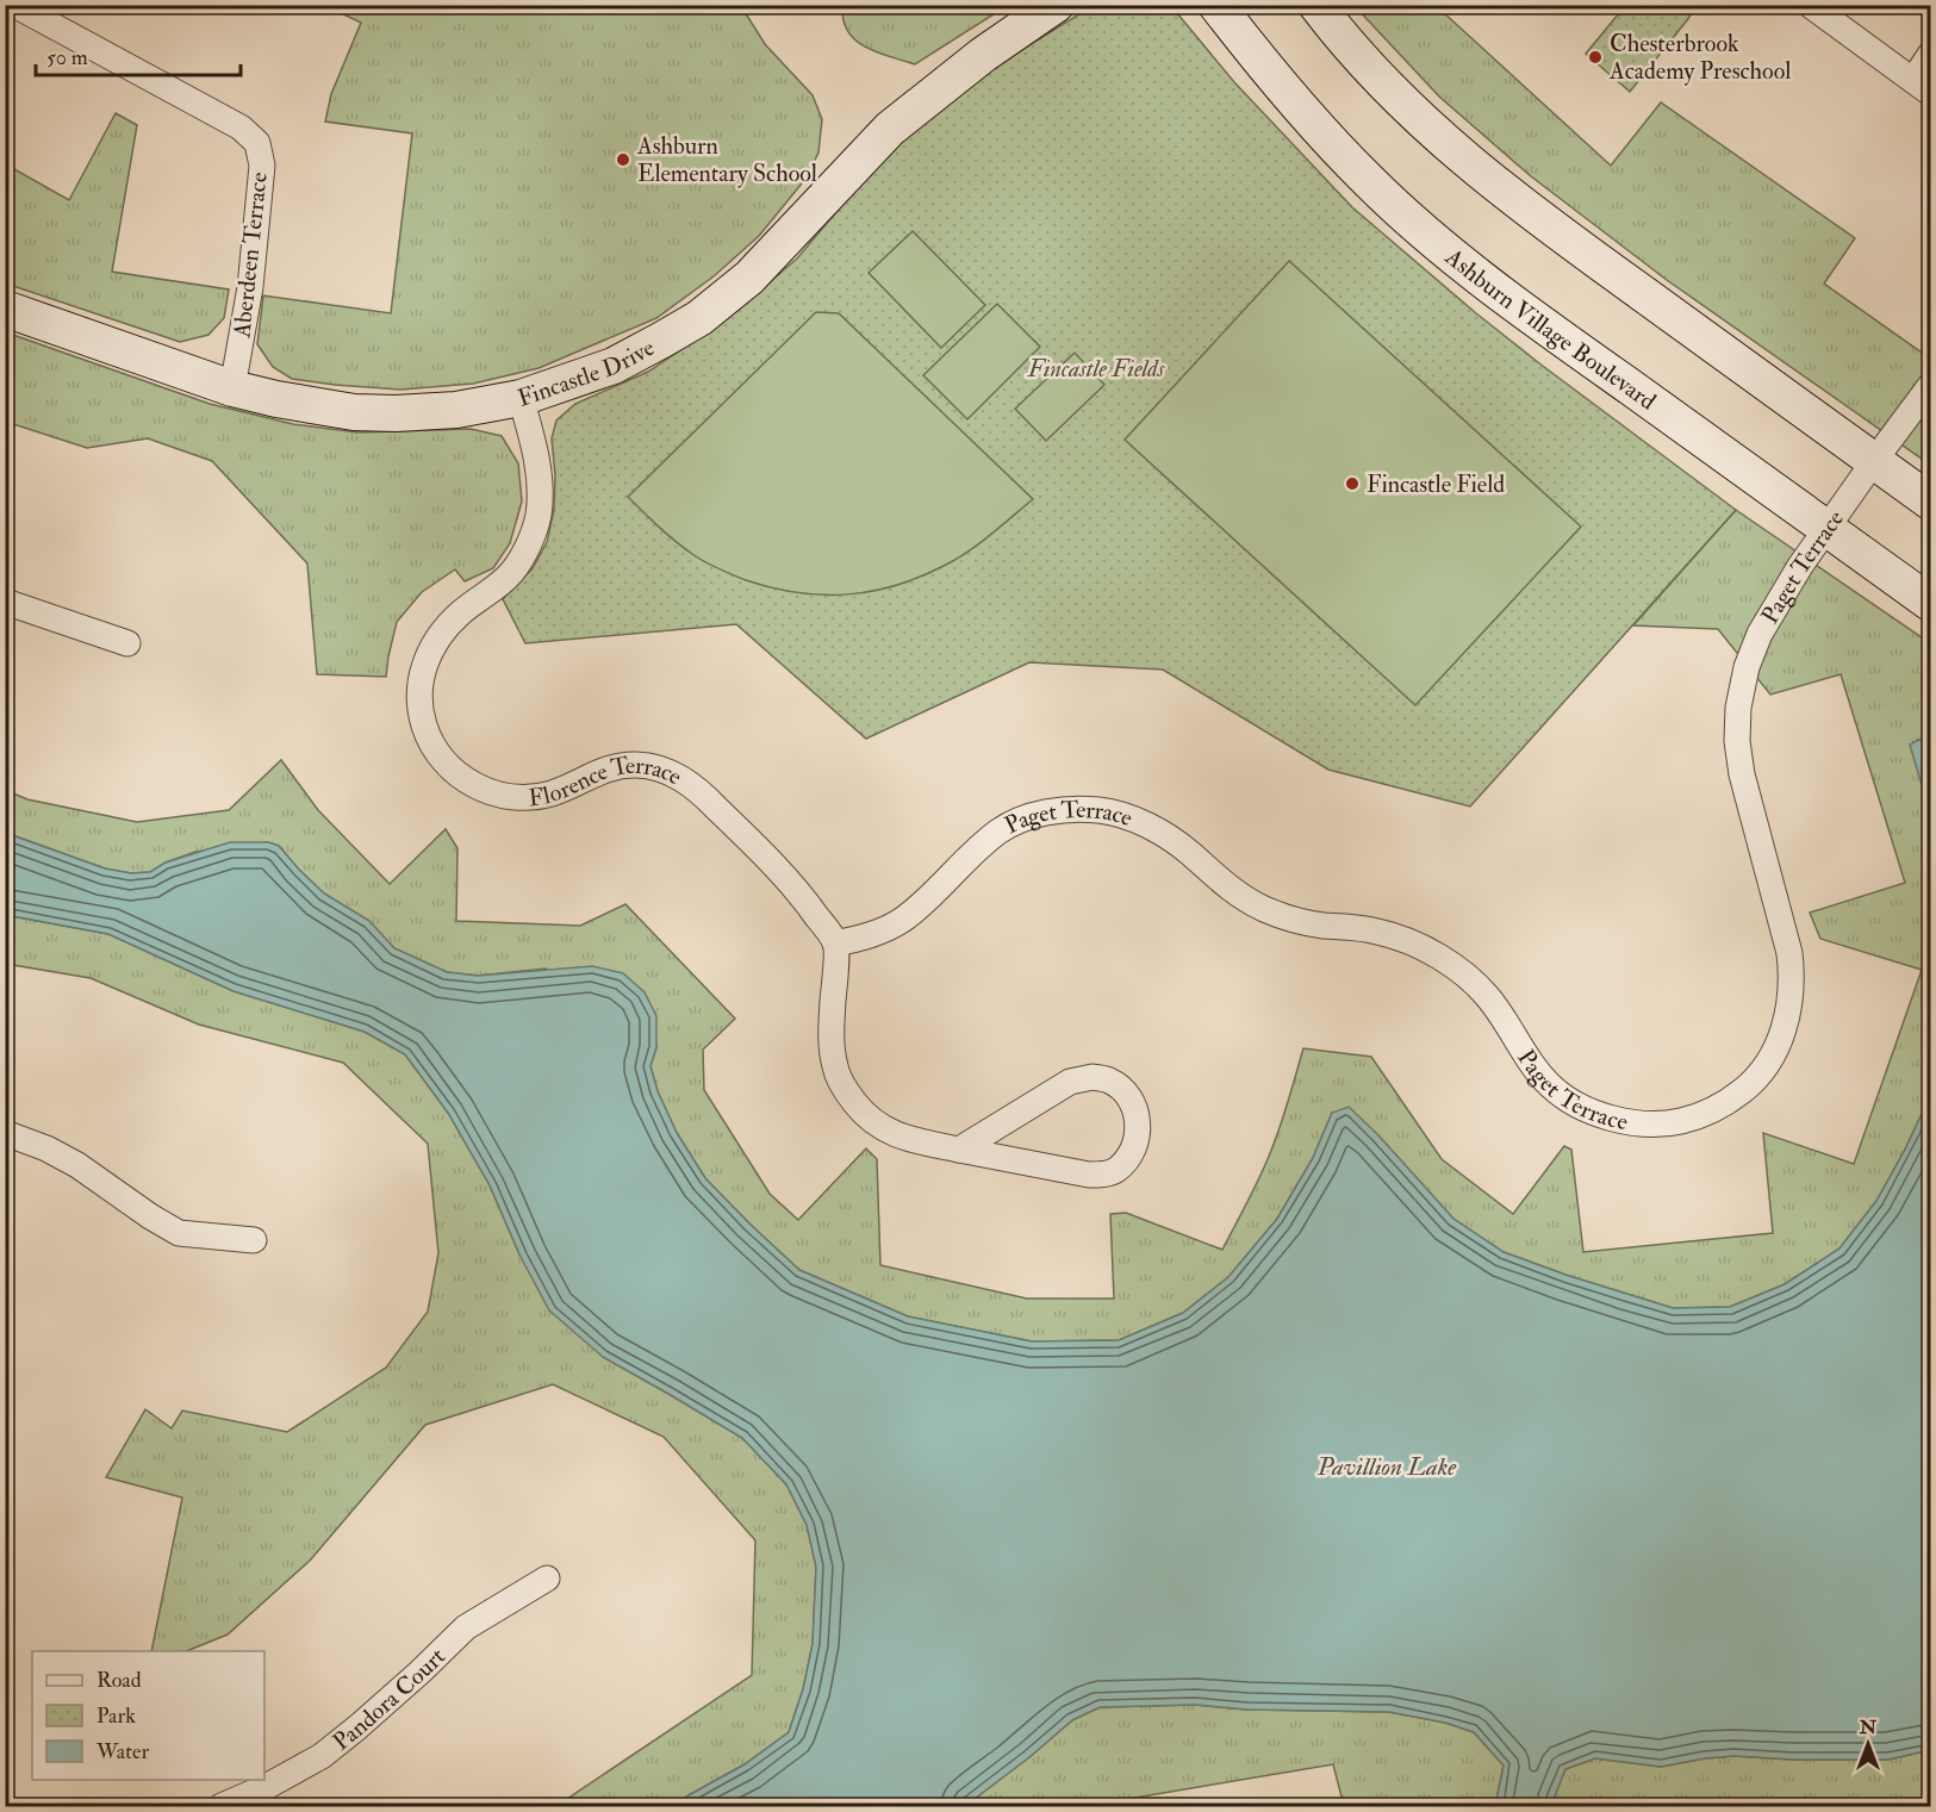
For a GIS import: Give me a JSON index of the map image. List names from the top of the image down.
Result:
{
  "streets": {
    "main road": ["Ashburn Village Boulevard", "Fincastle Drive"],
    "street": [
      "Aberdeen Terrace",
      "Paget Terrace",
      "Florence Terrace",
      "Pandora Court"
    ]
  },
  "crossings": [
    ["Aberdeen Terrace", "Fincastle Drive"],
    ["Ashburn Village Boulevard", "Paget Terrace"],
    ["Fincastle Drive", "Florence Terrace"],
    ["Paget Terrace", "Florence Terrace"]
  ],
  "water": ["Pavillion Lake"],
  "parks": ["Fincastle Fields"],
  "places": ["Chesterbrook Academy Preschool", "Ashburn Elementary School", "Fincastle Field"],
  "legend": ["Road", "Park", "Water"],
  "scale_bar": "50 m",
  "north": "top"
}
